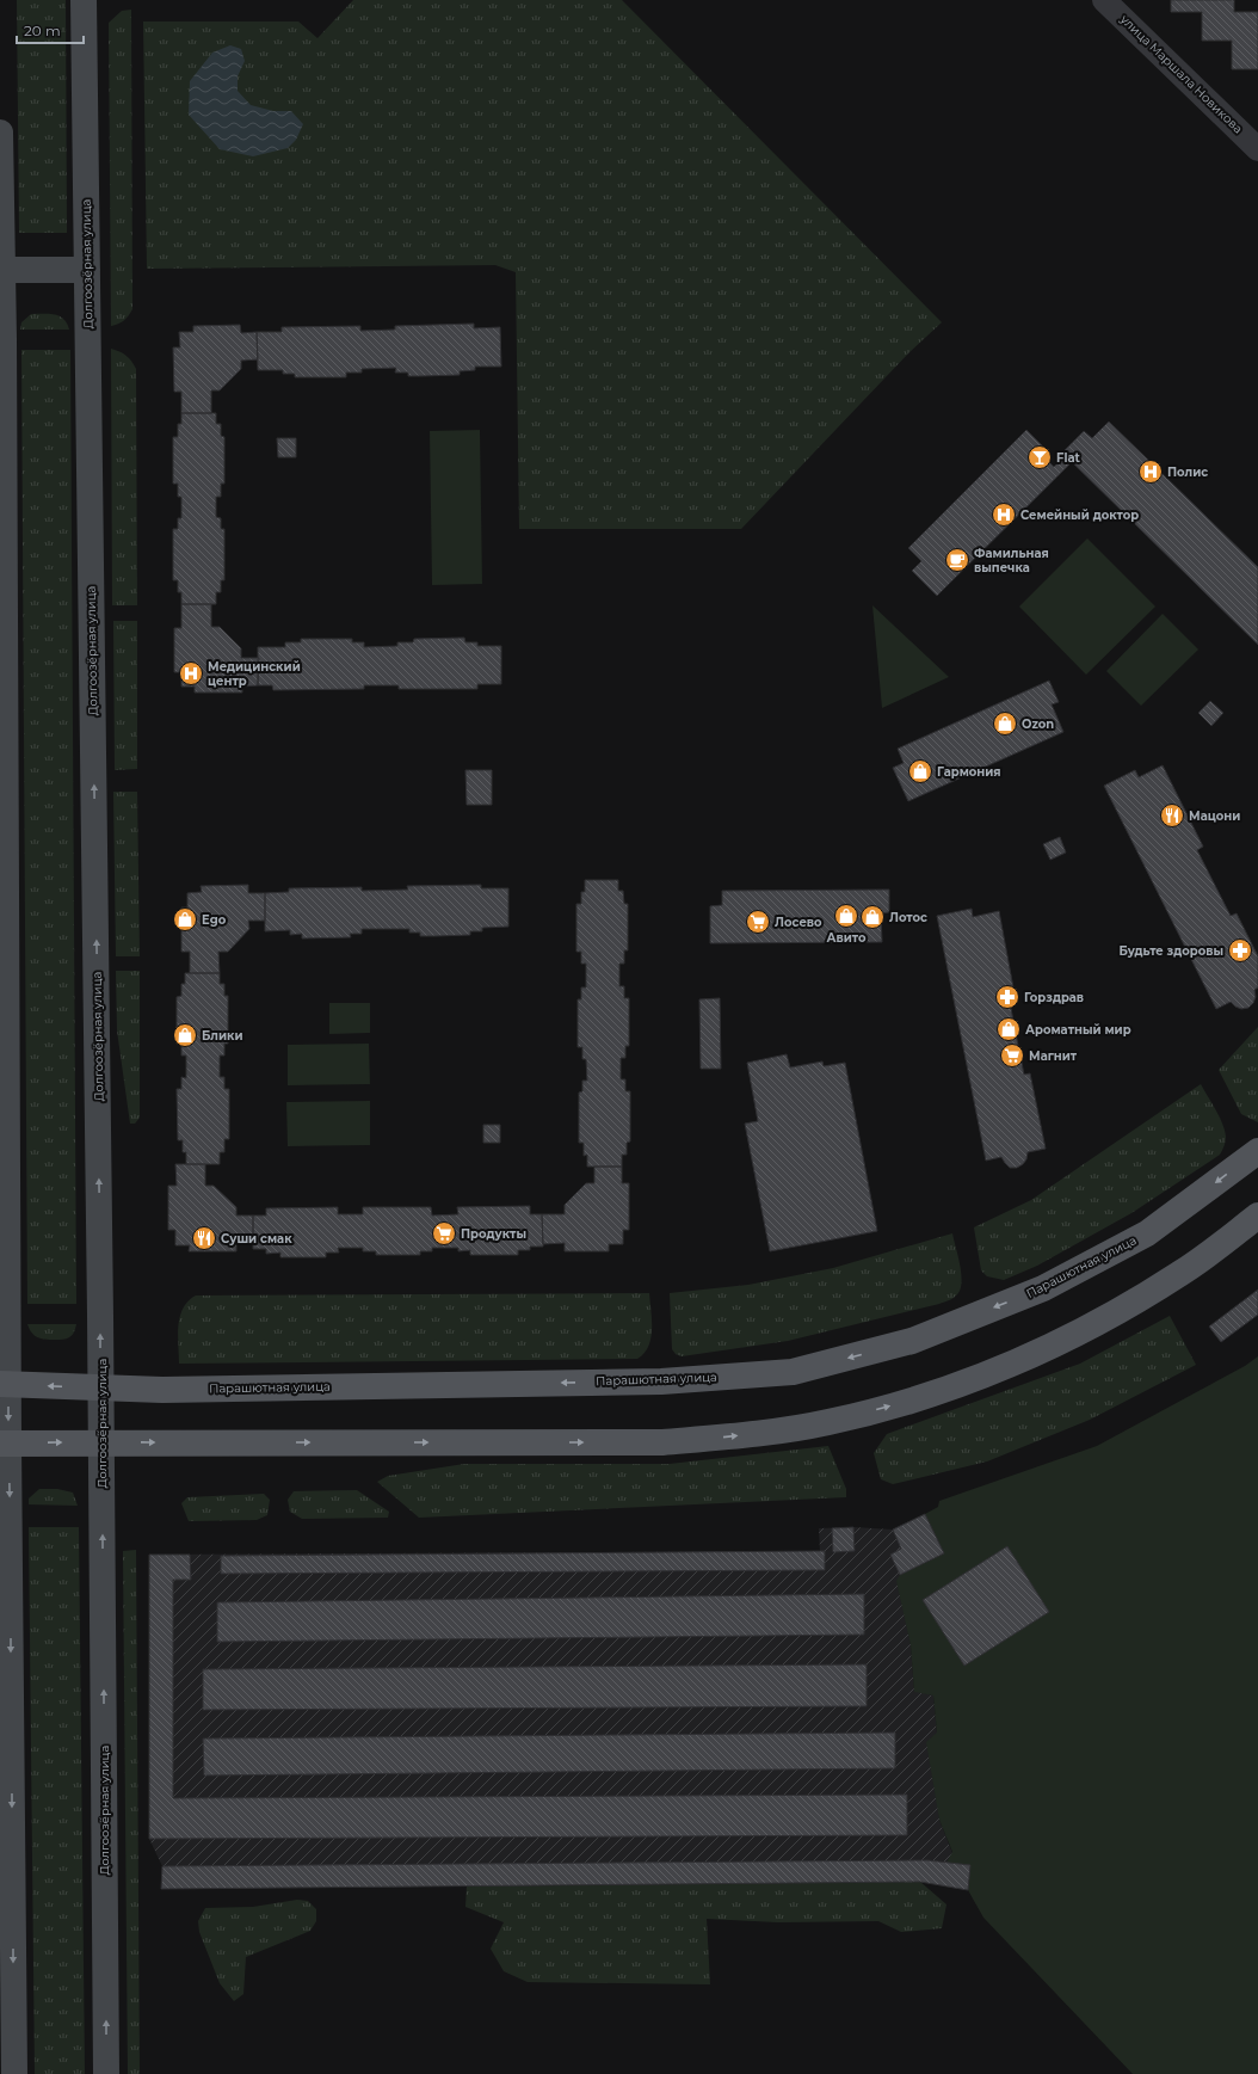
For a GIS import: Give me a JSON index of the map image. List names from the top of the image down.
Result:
{
  "streets": {
    "main road": ["Долгоозёрная улица", "Парашютная улица"],
    "street": ["улица Маршала Новикова"]
  },
  "crossings": [
    ["Долгоозёрная улица", "Парашютная улица"]
  ],
  "places": {
    "bar": ["Flat"],
    "hospital": ["Полис", "Семейный доктор", "Медицинский центр"],
    "cafe": ["Фамильная выпечка"],
    "shop": [
      "Ozon",
      "Гармония",
      "Авито",
      "Лотос",
      "Ego",
      "Ароматный мир",
      "Блики"
    ],
    "restaurant": ["Мацони", "Суши смак"],
    "supermarket": ["Лосево", "Магнит", "Продукты"],
    "pharmacy": ["Будьте здоровы", "Горздрав"]
  },
  "scale_bar": "20 m"
}
